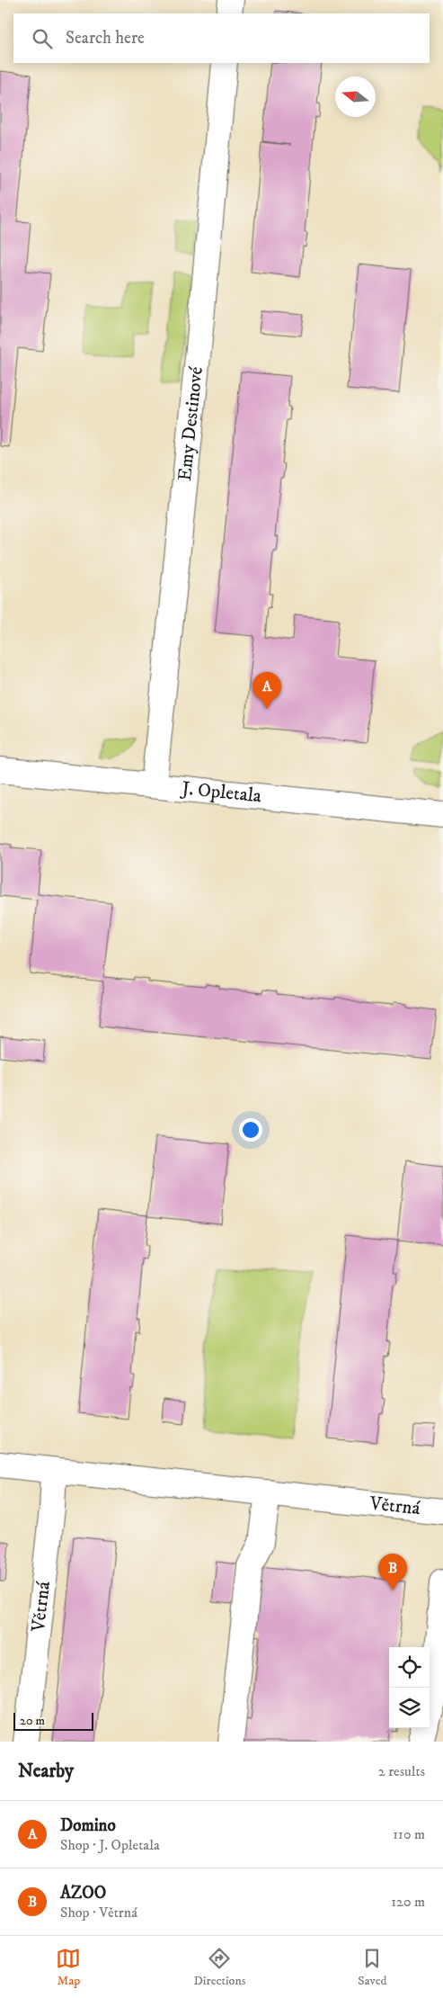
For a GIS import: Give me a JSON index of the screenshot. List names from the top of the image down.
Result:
{
  "streets": {
    "street": ["Emy Destinové", "J. Opletala", "Větrná"]
  },
  "crossings": [
    ["Emy Destinové", "J. Opletala"]
  ],
  "scale_bar": "20 m",
  "north": "left",
  "page": {
    "search": "Search here",
    "pins": ["A", "B"],
    "scale": "20 m",
    "heading": ["Nearby", "2 results"],
    "list": [
      {
        "mark": "A",
        "name": "Domino",
        "note": "Shop · J. Opletala",
        "value": "110 m"
      },
      {
        "mark": "B",
        "name": "AZOO",
        "note": "Shop · Větrná",
        "value": "120 m"
      }
    ],
    "nav": ["Map", "Directions", "Saved"]
  }
}
